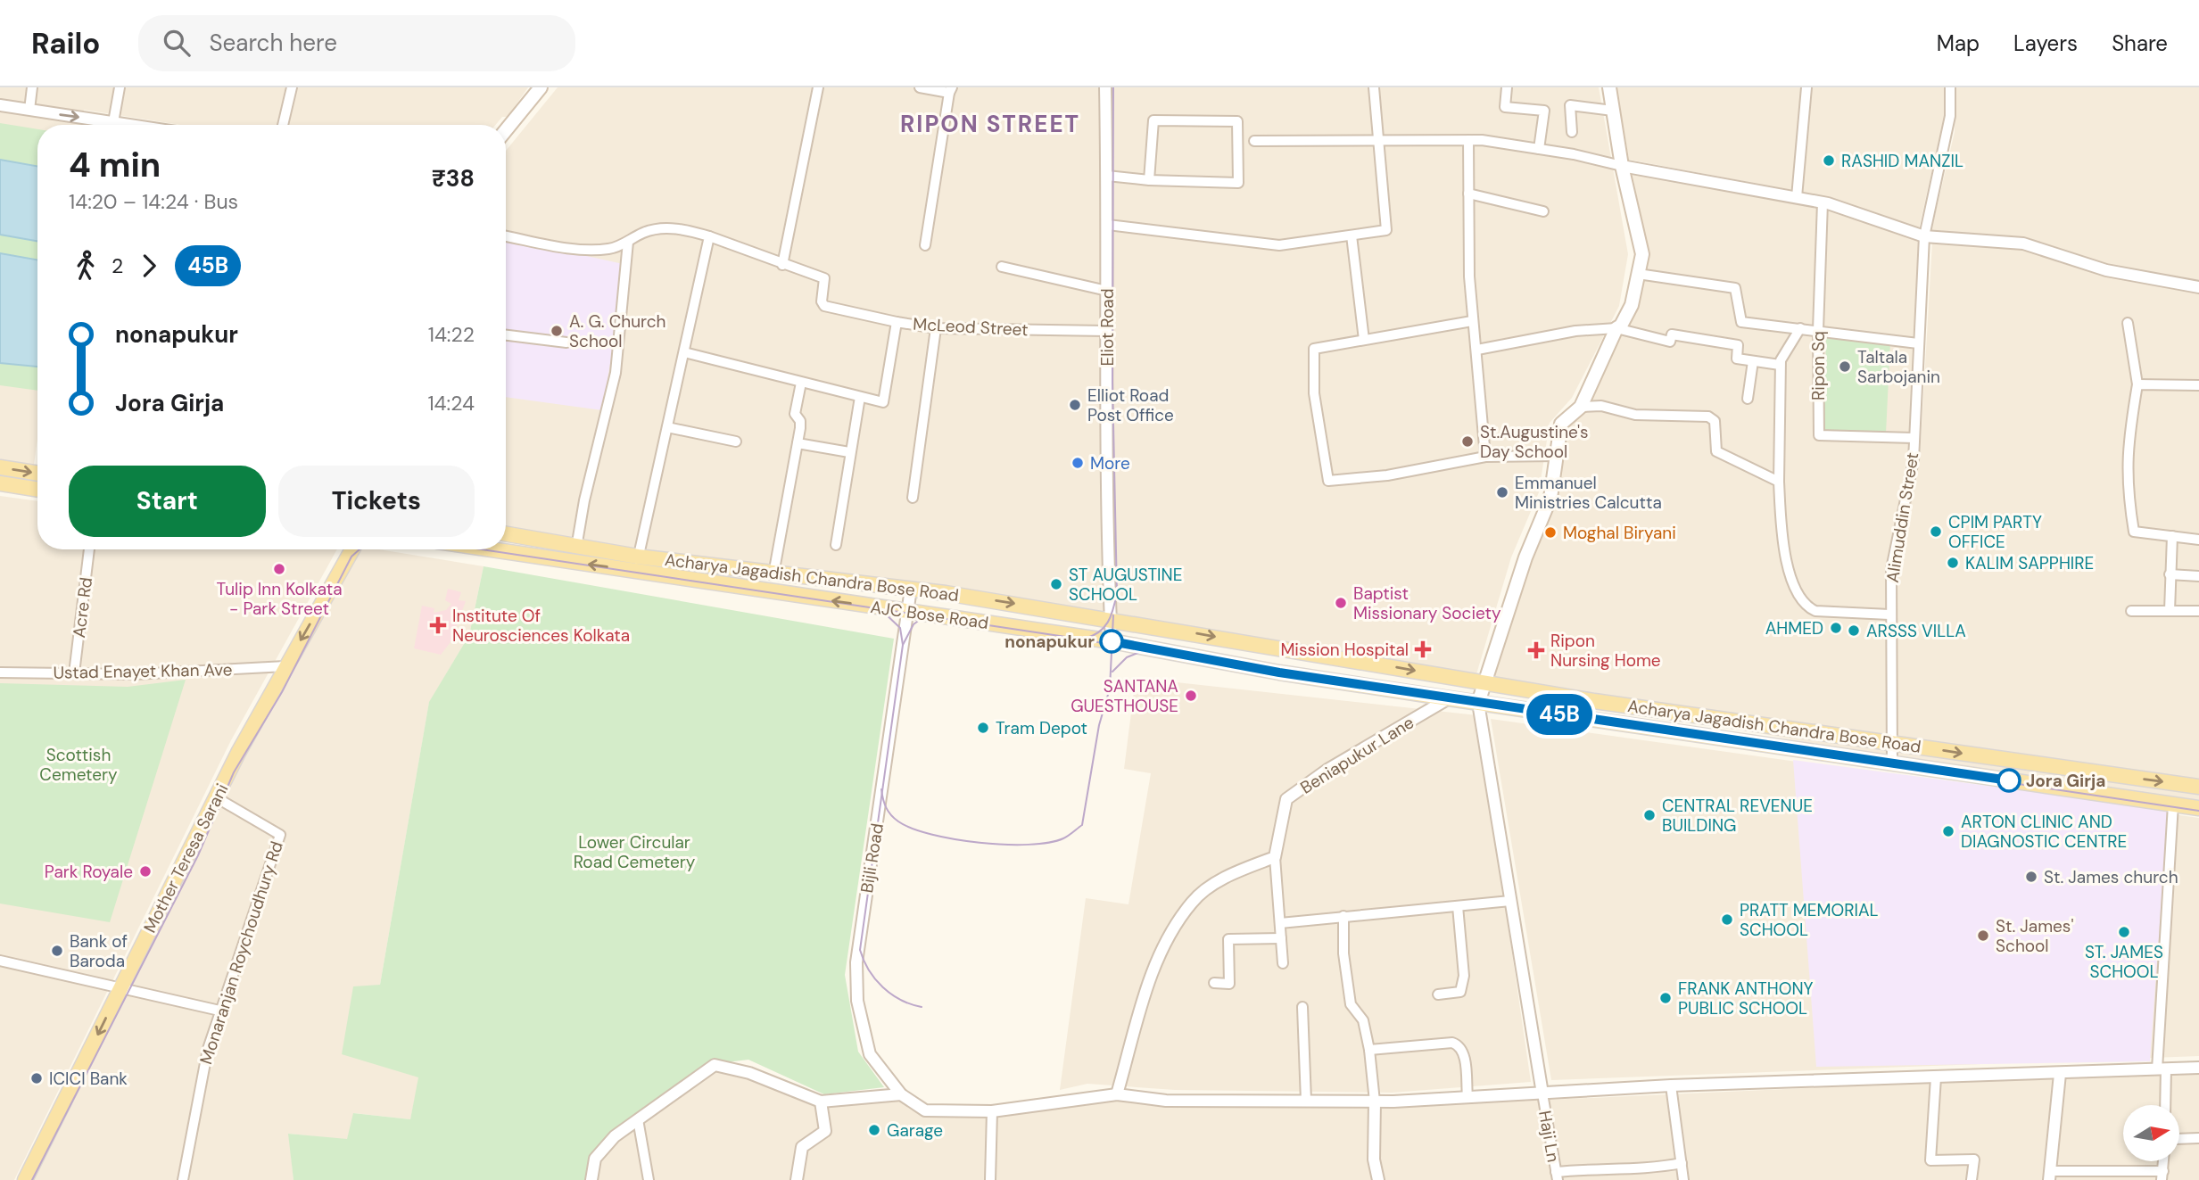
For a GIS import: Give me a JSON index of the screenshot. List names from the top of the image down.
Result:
{
  "streets": {
    "main road": ["Acharya Jagadish Chandra Bose Road", "AJC Bose Road", "Mother Teresa Sarani"],
    "street": [
      "McLeod Street",
      "Eliot Road",
      "Ripon Sq",
      "Alimuddin Street",
      "Acre Rd",
      "Ustad Enayet Khan Ave",
      "Beniapukur Lane",
      "Bijli Road",
      "Monaranjan Roychoudhury Rd",
      "Haji Ln"
    ]
  },
  "crossings": [
    ["McLeod Street", "Eliot Road"],
    ["Eliot Road", "Acharya Jagadish Chandra Bose Road"],
    ["Eliot Road", "AJC Bose Road"],
    ["Ripon Sq", "Alimuddin Street"],
    ["Alimuddin Street", "Acharya Jagadish Chandra Bose Road"],
    ["Alimuddin Street", "AJC Bose Road"],
    ["Acharya Jagadish Chandra Bose Road", "AJC Bose Road"],
    ["Acharya Jagadish Chandra Bose Road", "Bijli Road"],
    ["Acre Rd", "Ustad Enayet Khan Ave"],
    ["AJC Bose Road", "Beniapukur Lane"],
    ["AJC Bose Road", "Bijli Road"],
    ["Ustad Enayet Khan Ave", "Mother Teresa Sarani"],
    ["Mother Teresa Sarani", "Monaranjan Roychoudhury Rd"]
  ],
  "one_way": ["Acharya Jagadish Chandra Bose Road", "Mother Teresa Sarani"],
  "districts": ["RIPON STREET"],
  "parks": ["Scottish Cemetery", "Lower Circular Road Cemetery"],
  "places": {
    "other": [
      "RASHID MANZIL",
      "A. G. Church School",
      "Taltala Sarbojanin",
      "Elliot Road Post Office",
      "St.Augustine's Day School",
      "More",
      "Emmanuel Ministries Calcutta",
      "CPIM PARTY OFFICE",
      "Moghal Biryani",
      "KALIM SAPPHIRE",
      "Tulip Inn Kolkata - Park Street",
      "ST AUGUSTINE SCHOOL",
      "Baptist Missionary Society",
      "AHMED",
      "ARSSS VILLA",
      "nonapukur",
      "SANTANA GUESTHOUSE",
      "Tram Depot",
      "Jora Girja",
      "CENTRAL REVENUE BUILDING",
      "ARTON CLINIC AND DIAGNOSTIC CENTRE",
      "Park Royale",
      "St. James church",
      "PRATT MEMORIAL SCHOOL",
      "ST. JAMES SCHOOL",
      "St. James' School",
      "Bank of Baroda",
      "FRANK ANTHONY PUBLIC SCHOOL",
      "ICICI Bank",
      "Garage"
    ],
    "health": ["Institute Of Neurosciences Kolkata", "Mission Hospital", "Ripon Nursing Home"]
  },
  "lines": ["bus line 45B"],
  "north": "right",
  "page": {
    "header": "Railo",
    "search": "Search here",
    "nav": ["Map", "Layers", "Share"],
    "on_map": "45B",
    "heading": ["4 min", "14:20 – 14:24 · Bus", "₹38"],
    "legs": ["2", "45B"],
    "list": [
      {
        "name": "nonapukur",
        "value": "14:22"
      },
      {
        "name": "Jora Girja",
        "value": "14:24"
      }
    ],
    "buttons": ["Start", "Tickets"]
  }
}
